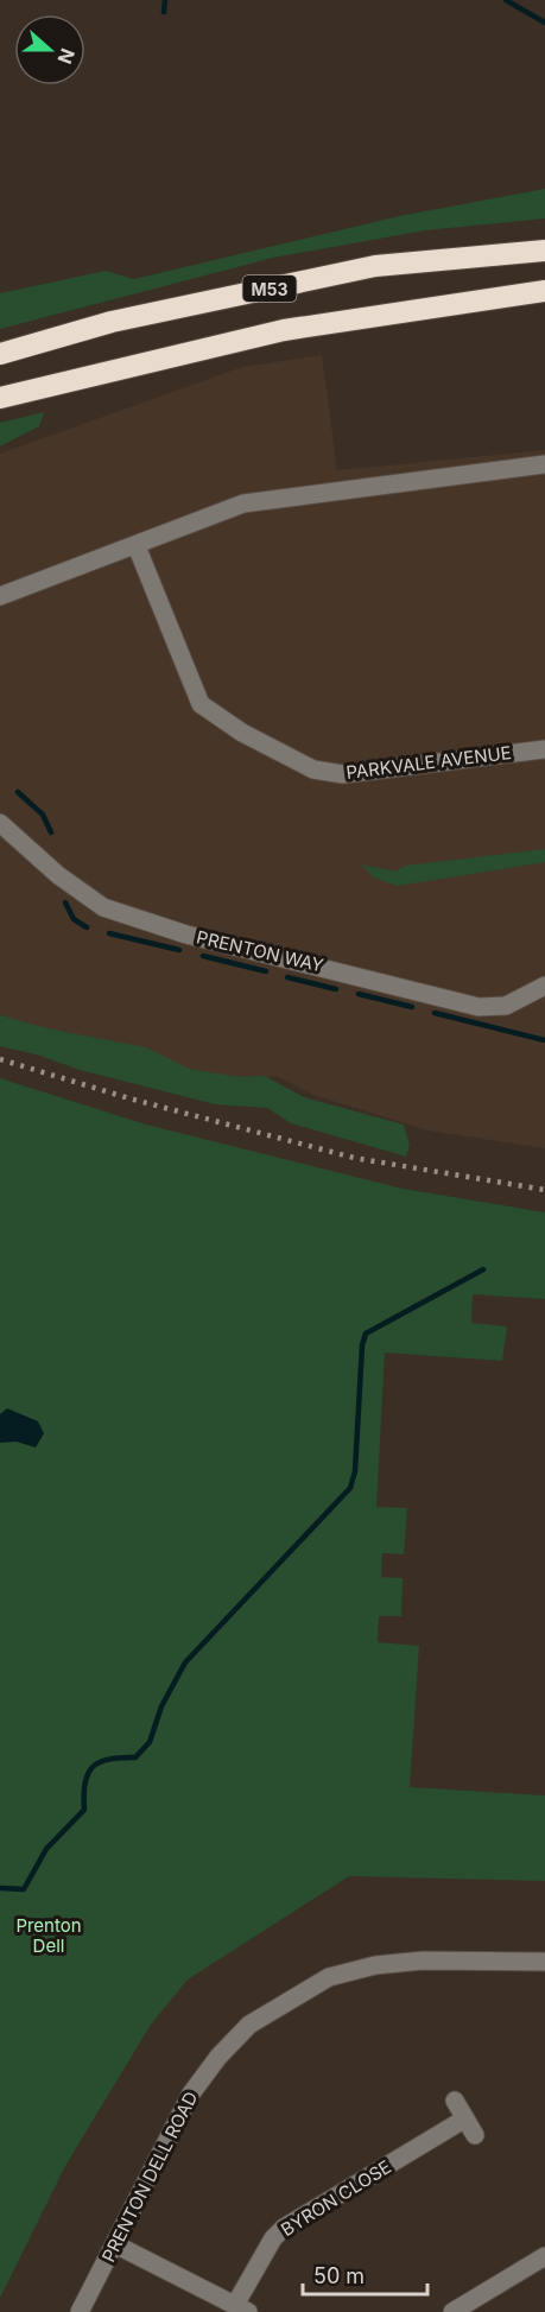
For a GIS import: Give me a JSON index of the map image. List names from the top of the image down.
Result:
{
  "streets": {
    "highway": ["M53"],
    "street": [
      "PARKVALE AVENUE",
      "PRENTON WAY",
      "PRENTON DELL ROAD",
      "BYRON CLOSE"
    ]
  },
  "parks": ["Prenton Dell"],
  "scale_bar": "50 m",
  "north": "right"
}
